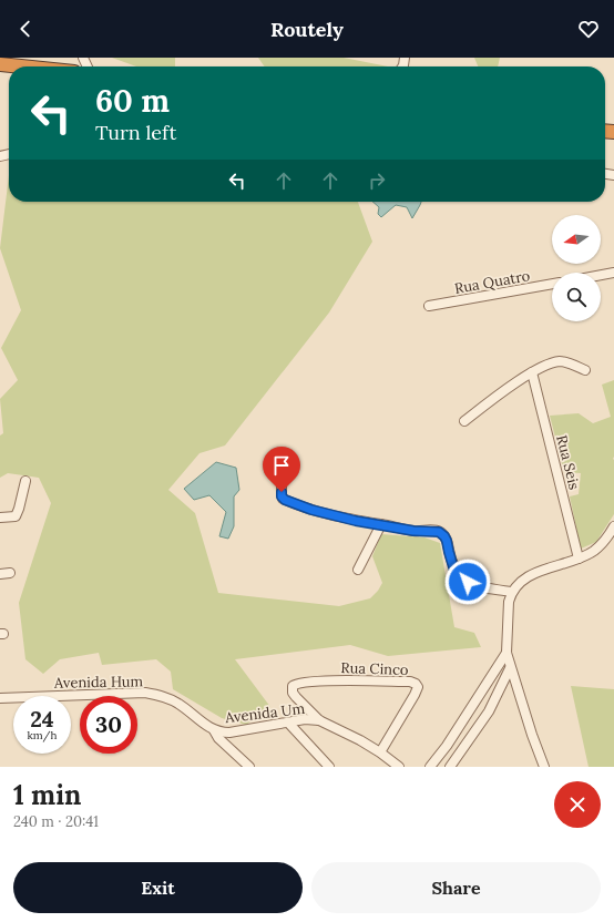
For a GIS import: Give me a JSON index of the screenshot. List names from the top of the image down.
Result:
{
  "streets": {
    "street": [
      "Rua Quatro",
      "Rua Seis",
      "Rua Cinco",
      "Avenida Hum",
      "Avenida Um"
    ]
  },
  "crossings": [
    ["Rua Cinco", "Avenida Um"],
    ["Avenida Hum", "Avenida Um"]
  ],
  "north": "left",
  "page": {
    "header": "Routely",
    "turn": ["60 m", "Turn left"],
    "speed": "24 km/h",
    "limit": "30",
    "heading": ["1 min", "240 m · 20:41"],
    "buttons": ["Exit", "Share"]
  }
}
